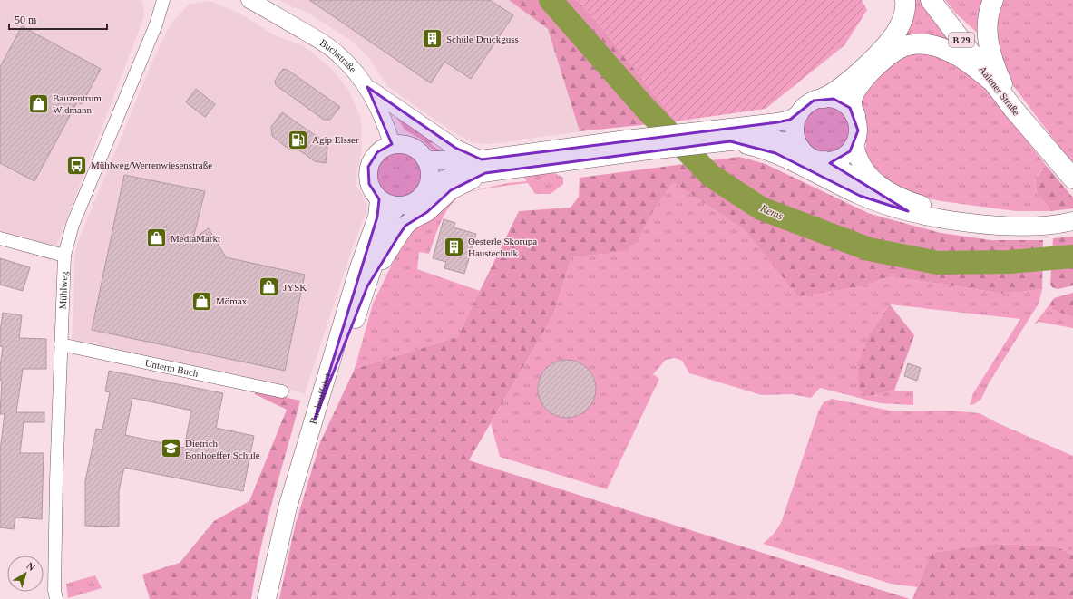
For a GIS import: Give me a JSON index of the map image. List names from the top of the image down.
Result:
{
  "streets": {
    "main road": ["B 29", "Aalener Straße", "Buchauffahrt"],
    "street": ["Buchstraße", "Mühlweg", "Unterm Buch"]
  },
  "crossings": [
    ["Buchstraße", "Buchauffahrt"],
    ["Mühlweg", "Unterm Buch"]
  ],
  "water": ["Rems"],
  "places": {
    "building": ["Schüle Druckguss", "Oesterle Skorupa Haustechnik"],
    "shop": [
      "Bauzentrum Widmann",
      "MediaMarkt",
      "JYSK",
      "Mömax"
    ],
    "fuel station": ["Agip Elsser"],
    "bus stop": ["Mühlweg/Werrenwiesenstraße"],
    "school or university": ["Dietrich Bonhoeffer Schule"]
  },
  "scale_bar": "50 m",
  "north": "top right"
}
